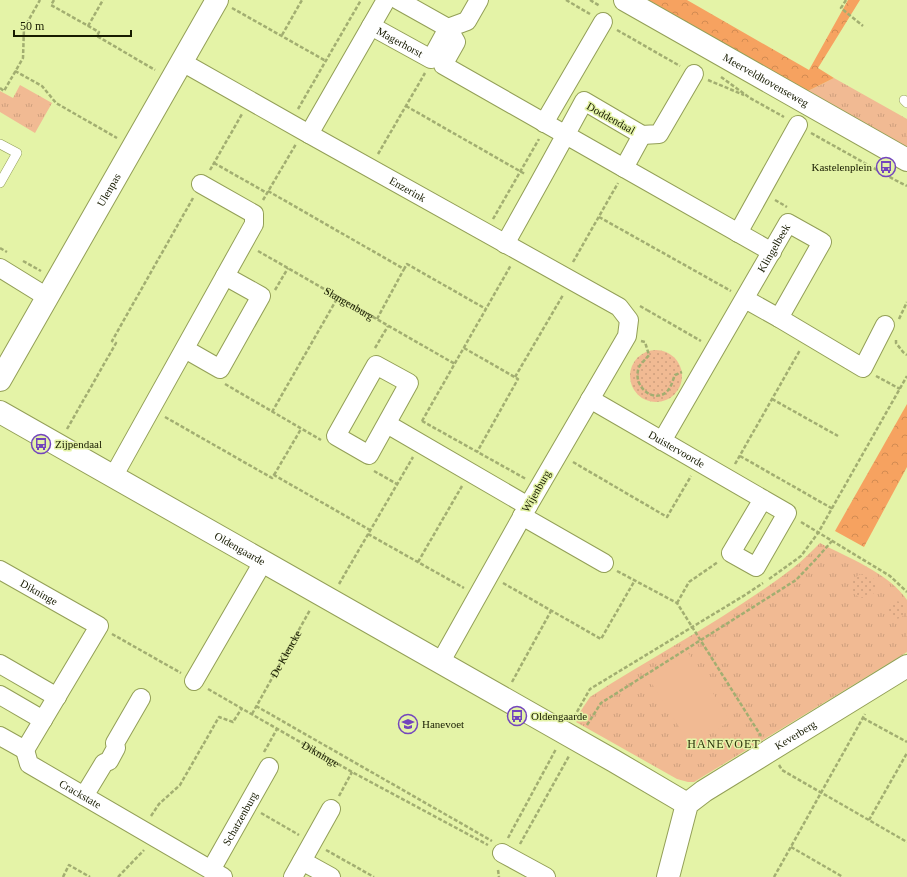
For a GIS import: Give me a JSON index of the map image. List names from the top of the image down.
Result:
{
  "streets": {
    "street": [
      "Magerhorst",
      "Meerveldhovenseweg",
      "Doddendaal",
      "Enzerink",
      "Ulenpas",
      "Klingelbeek",
      "Duistervoorde",
      "Wijenburg",
      "Oldengaarde",
      "Dikninge",
      "Keverberg",
      "Crackstate",
      "Schatzenburg"
    ],
    "path": ["Slangenburg", "De Klencke"]
  },
  "crossings": [
    ["Magerhorst", "Enzerink"],
    ["Doddendaal", "Enzerink"],
    ["Enzerink", "Ulenpas"],
    ["Enzerink", "Wijenburg"],
    ["Klingelbeek", "Duistervoorde"],
    ["Duistervoorde", "Wijenburg"],
    ["Wijenburg", "Oldengaarde"],
    ["Oldengaarde", "De Klencke"],
    ["Oldengaarde", "Keverberg"],
    ["Dikninge", "De Klencke"],
    ["Crackstate", "Schatzenburg"]
  ],
  "districts": ["HANEVOET"],
  "places": {
    "bus stop": ["Kastelenplein", "Zijpendaal", "Oldengaarde"],
    "school or university": ["Hanevoet"]
  },
  "scale_bar": "50 m"
}
